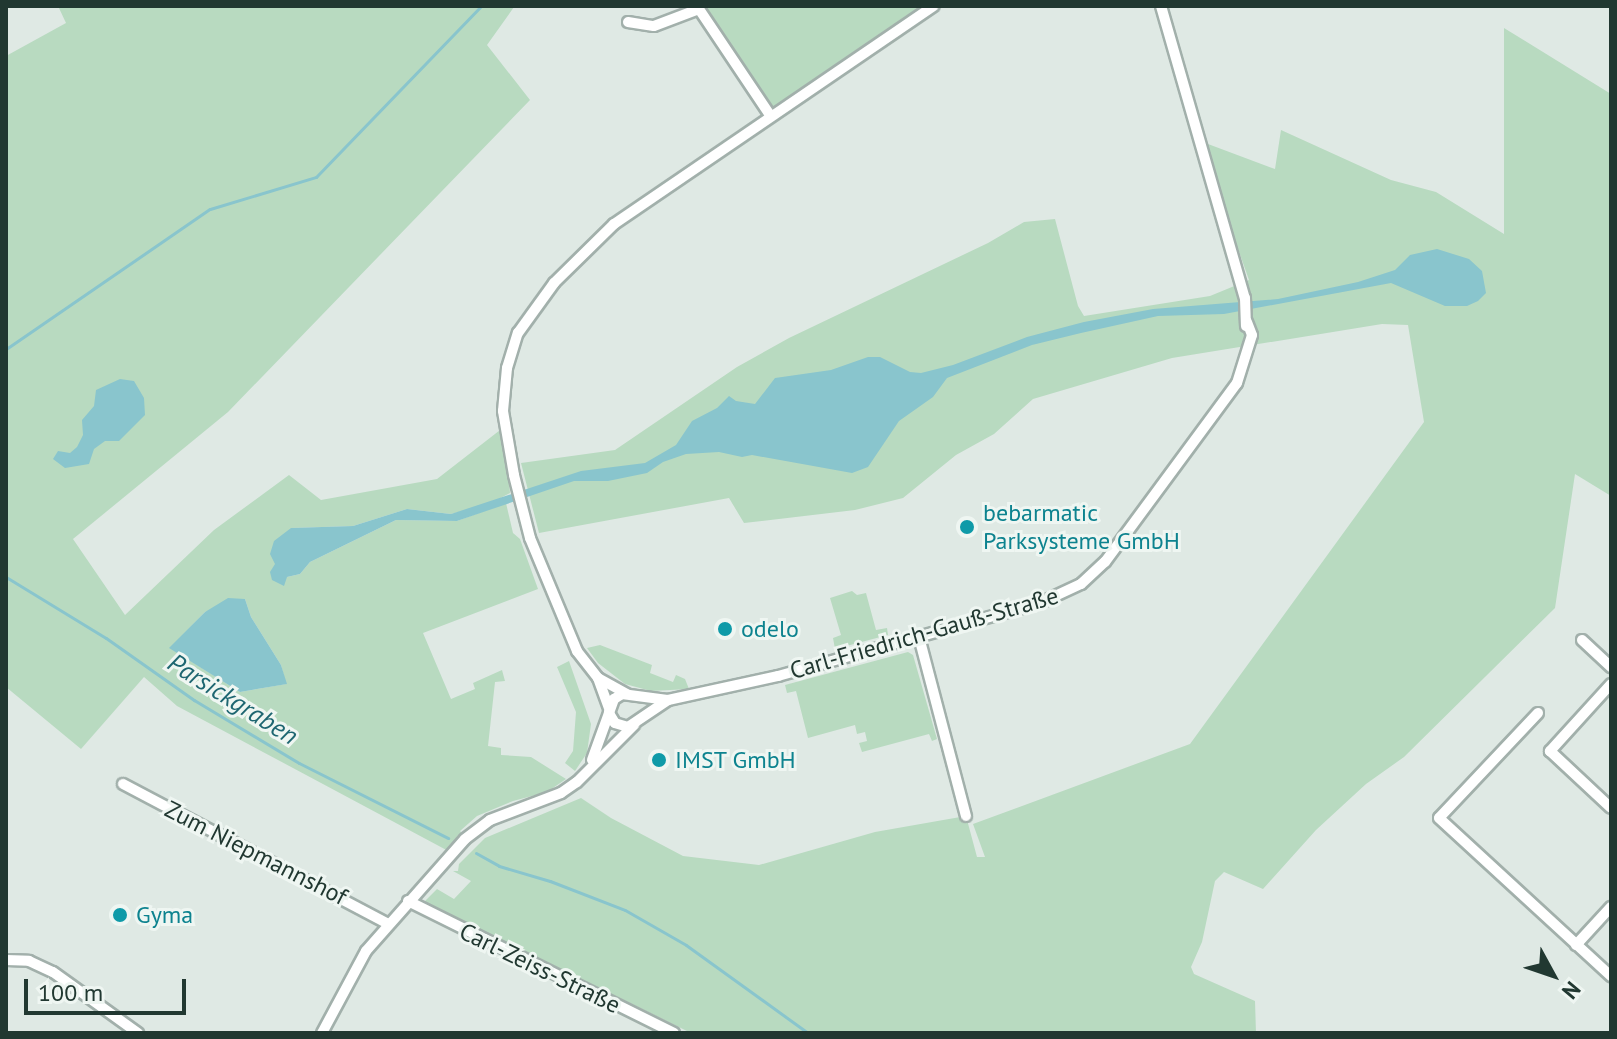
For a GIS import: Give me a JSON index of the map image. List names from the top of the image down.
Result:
{
  "streets": {
    "street": ["Carl-Friedrich-Gauß-Straße", "Zum Niepmannshof", "Carl-Zeiss-Straße"]
  },
  "crossings": [
    ["Carl-Friedrich-Gauß-Straße", "Zum Niepmannshof"],
    ["Carl-Friedrich-Gauß-Straße", "Carl-Zeiss-Straße"]
  ],
  "water": ["Parsickgraben"],
  "places": [
    "bebarmatic Parksysteme GmbH",
    "odelo",
    "IMST GmbH",
    "Gyma"
  ],
  "scale_bar": "100 m",
  "north": "bottom right"
}
